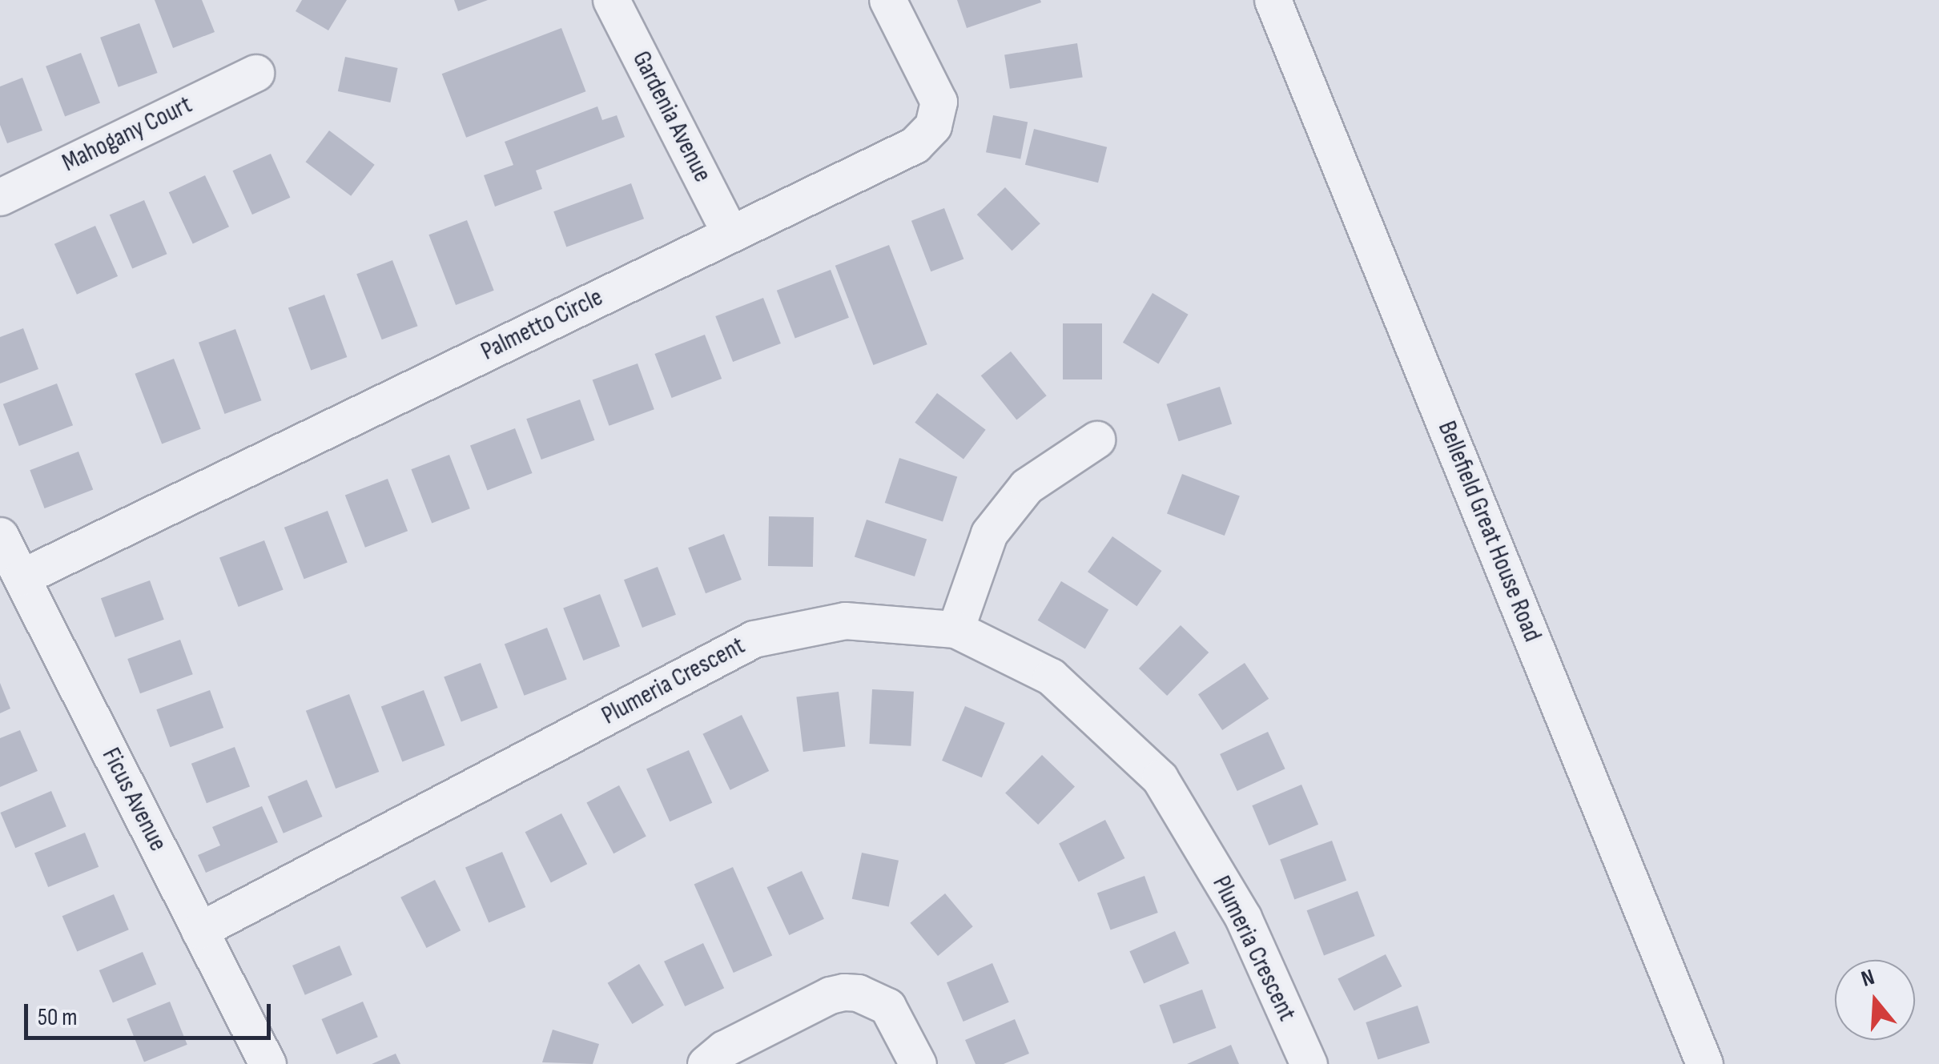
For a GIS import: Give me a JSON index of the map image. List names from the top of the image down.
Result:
{
  "streets": {
    "street": [
      "Gardenia Avenue",
      "Mahogany Court",
      "Palmetto Circle",
      "Bellefield Great House Road",
      "Plumeria Crescent",
      "Ficus Avenue"
    ]
  },
  "crossings": [
    ["Gardenia Avenue", "Palmetto Circle"],
    ["Palmetto Circle", "Ficus Avenue"],
    ["Plumeria Crescent", "Ficus Avenue"]
  ],
  "scale_bar": "50 m",
  "north": "top"
}
